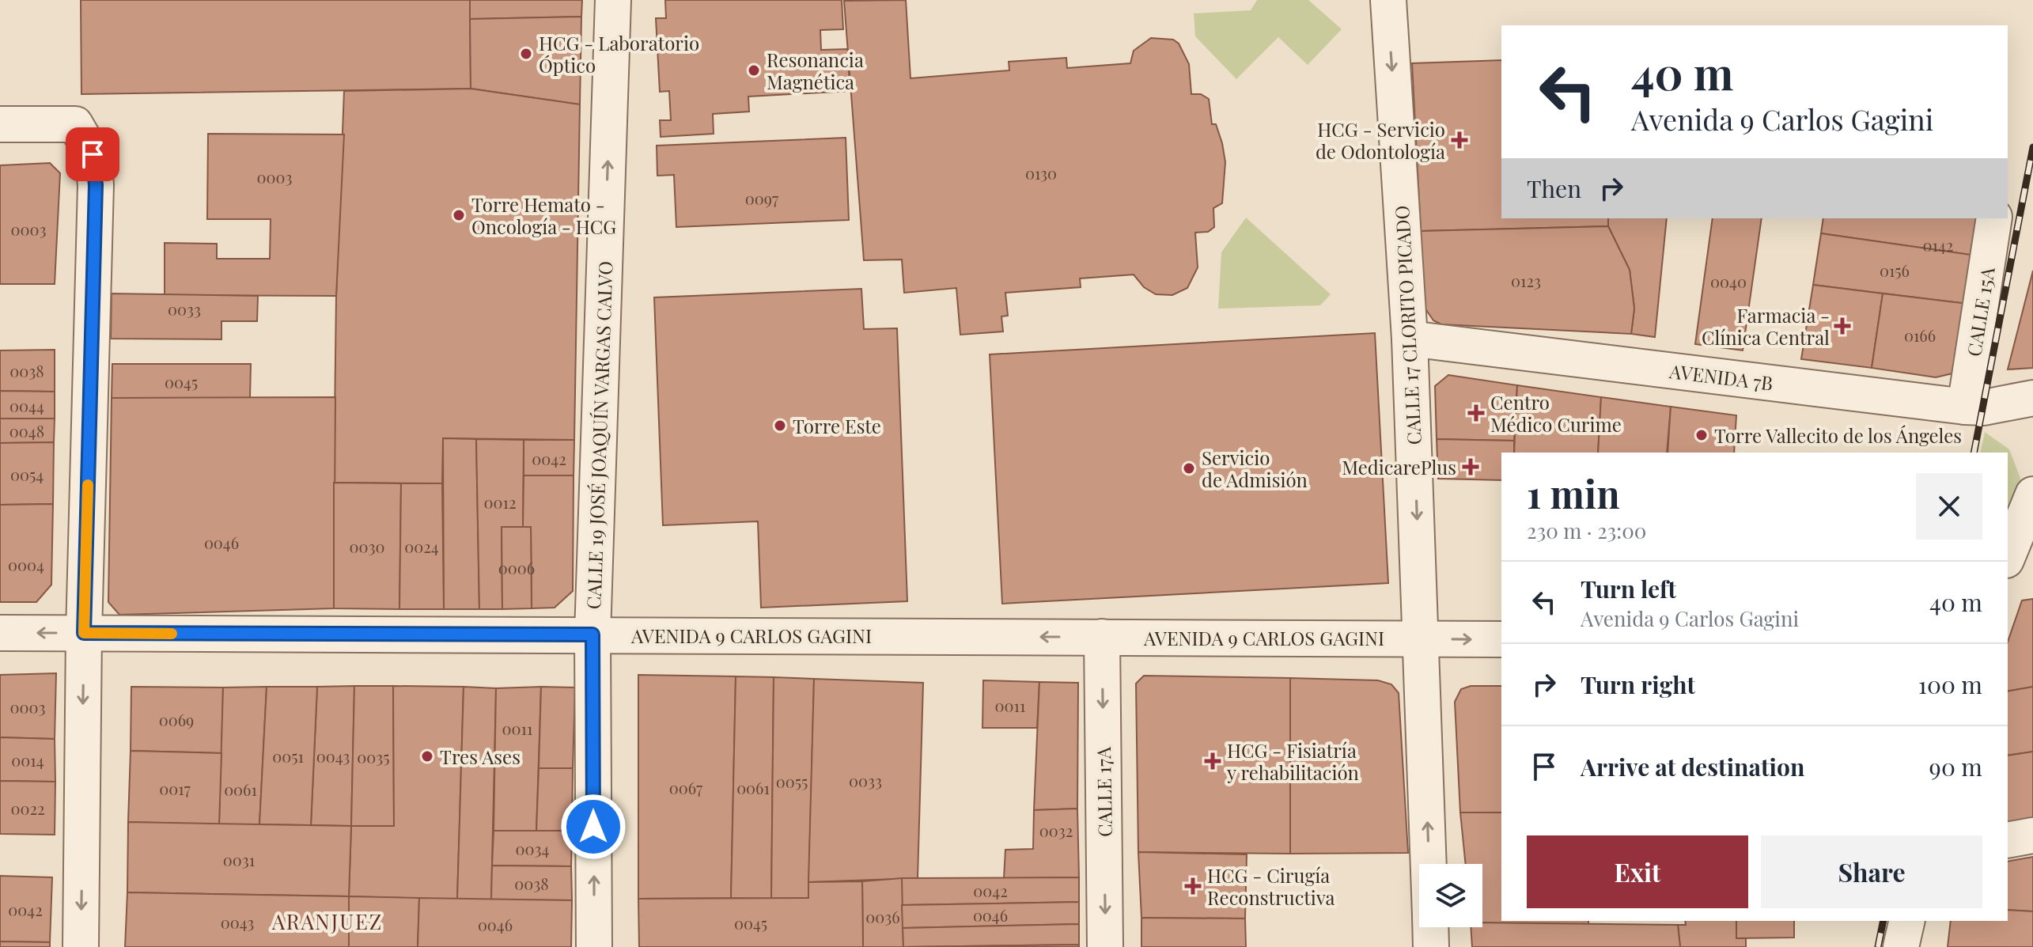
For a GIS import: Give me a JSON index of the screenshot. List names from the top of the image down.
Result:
{
  "streets": {
    "street": [
      "CALLE 15A",
      "CALLE 17 CLORITO PICADO",
      "AVENIDA 7B",
      "CALLE 19 JOSÉ JOAQUÍN VARGAS CALVO",
      "AVENIDA 9 CARLOS GAGINI",
      "CALLE 17A"
    ]
  },
  "crossings": [
    ["CALLE 15A", "AVENIDA 7B"],
    ["CALLE 17 CLORITO PICADO", "AVENIDA 7B"],
    ["CALLE 17 CLORITO PICADO", "AVENIDA 9 CARLOS GAGINI"],
    ["CALLE 19 JOSÉ JOAQUÍN VARGAS CALVO", "AVENIDA 9 CARLOS GAGINI"],
    ["AVENIDA 9 CARLOS GAGINI", "CALLE 17A"]
  ],
  "one_way": ["CALLE 19 JOSÉ JOAQUÍN VARGAS CALVO", "CALLE 17A"],
  "districts": ["ARANJUEZ"],
  "places": {
    "other": [
      "HCG - Laboratorio Óptico",
      "Resonancia Magnética",
      "Torre Hemato - Oncología - HCG",
      "Torre Este",
      "Torre Vallecito de los Ángeles",
      "Servicio de Admisión",
      "Tres Ases"
    ],
    "health": [
      "HCG - Servicio de Odontología",
      "Farmacia - Clínica Central",
      "Centro Médico Curime",
      "MedicarePlus",
      "HCG - Fisiatría y rehabilitación",
      "HCG - Cirugía Reconstructiva"
    ]
  },
  "house_numbers": [
    "0130",
    "0003",
    "0097",
    "0003",
    "0142",
    "0156",
    "0123",
    "0040",
    "0033",
    "0166",
    "0038",
    "0045",
    "0044",
    "0048",
    "0042",
    "0054",
    "0012",
    "0046",
    "0030",
    "0024",
    "0004",
    "0006",
    "0011",
    "0003",
    "0069",
    "0011",
    "0051",
    "0043",
    "0035",
    "0014",
    "0033",
    "0055",
    "0067",
    "0061",
    "0017",
    "0061",
    "0022",
    "0032",
    "0034",
    "0031",
    "0038",
    "0042",
    "0042",
    "0046",
    "0036",
    "0043",
    "0045",
    "0046"
  ],
  "page": {
    "turn": ["40 m", "Avenida 9 Carlos Gagini"],
    "then": "Then",
    "heading": ["1 min", "230 m · 23:00"],
    "list": [
      {
        "name": "Turn left",
        "note": "Avenida 9 Carlos Gagini",
        "value": "40 m"
      },
      {
        "name": "Turn right",
        "value": "100 m"
      },
      {
        "name": "Arrive at destination",
        "value": "90 m"
      }
    ],
    "buttons": ["Exit", "Share"]
  }
}
